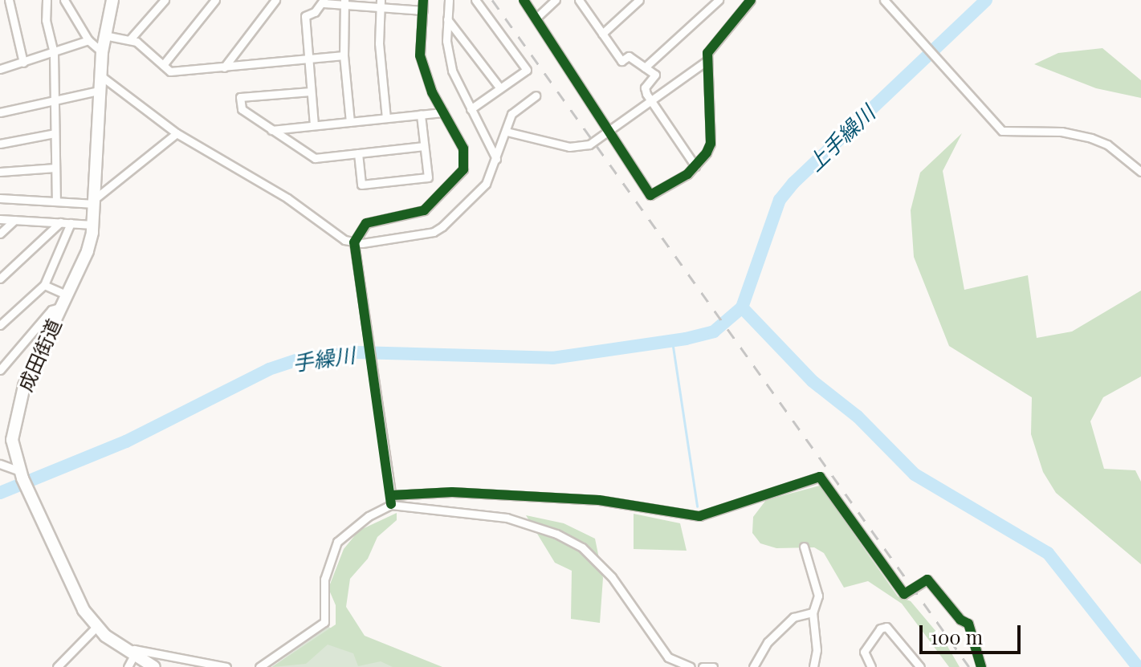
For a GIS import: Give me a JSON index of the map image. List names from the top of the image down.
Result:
{
  "streets": {
    "highway": ["成田街道"]
  },
  "water": ["上手繰川", "手繰川"],
  "scale_bar": "100 m"
}
